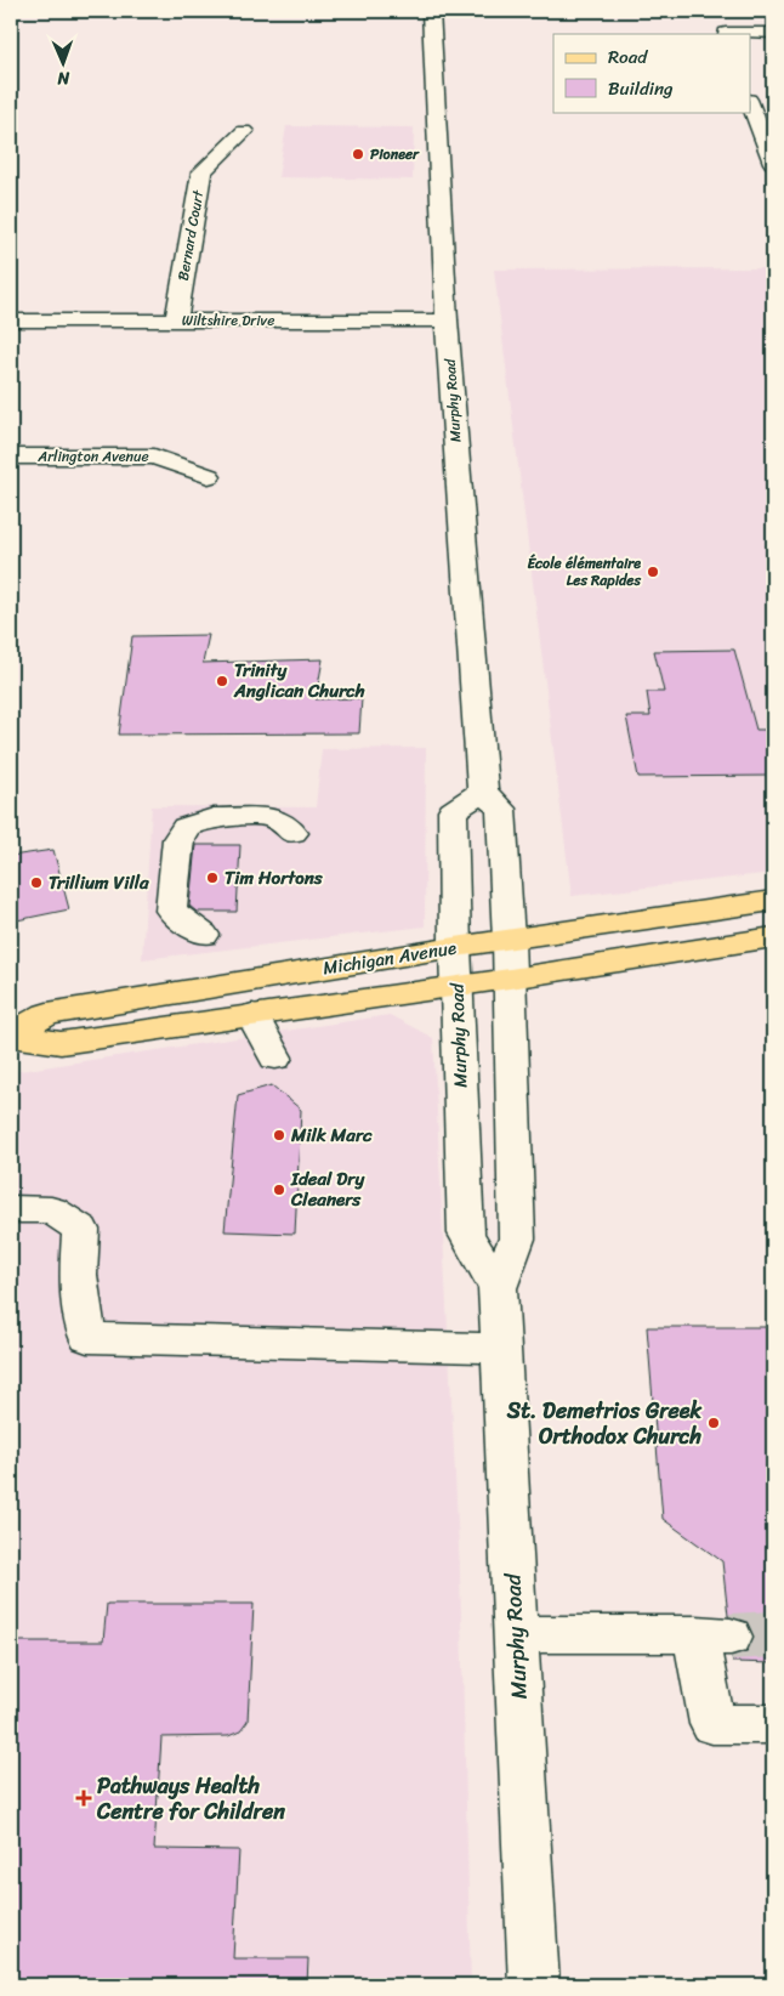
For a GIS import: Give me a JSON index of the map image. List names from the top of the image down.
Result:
{
  "streets": {
    "main road": ["Michigan Avenue"],
    "street": [
      "Bernard Court",
      "Wiltshire Drive",
      "Murphy Road",
      "Arlington Avenue"
    ]
  },
  "crossings": [
    ["Bernard Court", "Wiltshire Drive"],
    ["Wiltshire Drive", "Murphy Road"],
    ["Murphy Road", "Michigan Avenue"]
  ],
  "places": {
    "other": [
      "Pioneer",
      "École élémentaire Les Rapides",
      "Trinity Anglican Church",
      "Tim Hortons",
      "Trillium Villa",
      "Milk Marc",
      "Ideal Dry Cleaners",
      "St. Demetrios Greek Orthodox Church"
    ],
    "health": ["Pathways Health Centre for Children"]
  },
  "legend": ["Road", "Building"],
  "north": "bottom"
}
